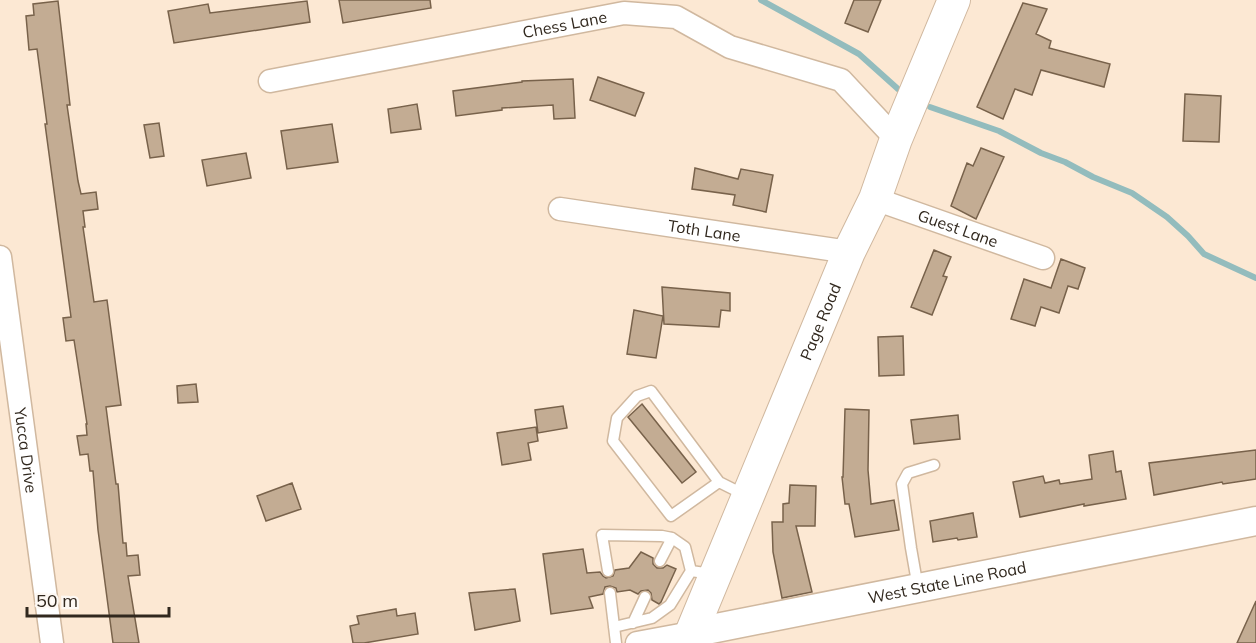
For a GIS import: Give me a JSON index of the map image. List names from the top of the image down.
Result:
{
  "streets": {
    "main road": ["Page Road"],
    "street": [
      "Chess Lane",
      "Guest Lane",
      "Toth Lane",
      "Yucca Drive",
      "West State Line Road"
    ]
  },
  "crossings": [
    ["Chess Lane", "Page Road"],
    ["Guest Lane", "Page Road"],
    ["Toth Lane", "Page Road"],
    ["Page Road", "West State Line Road"]
  ],
  "scale_bar": "50 m"
}
